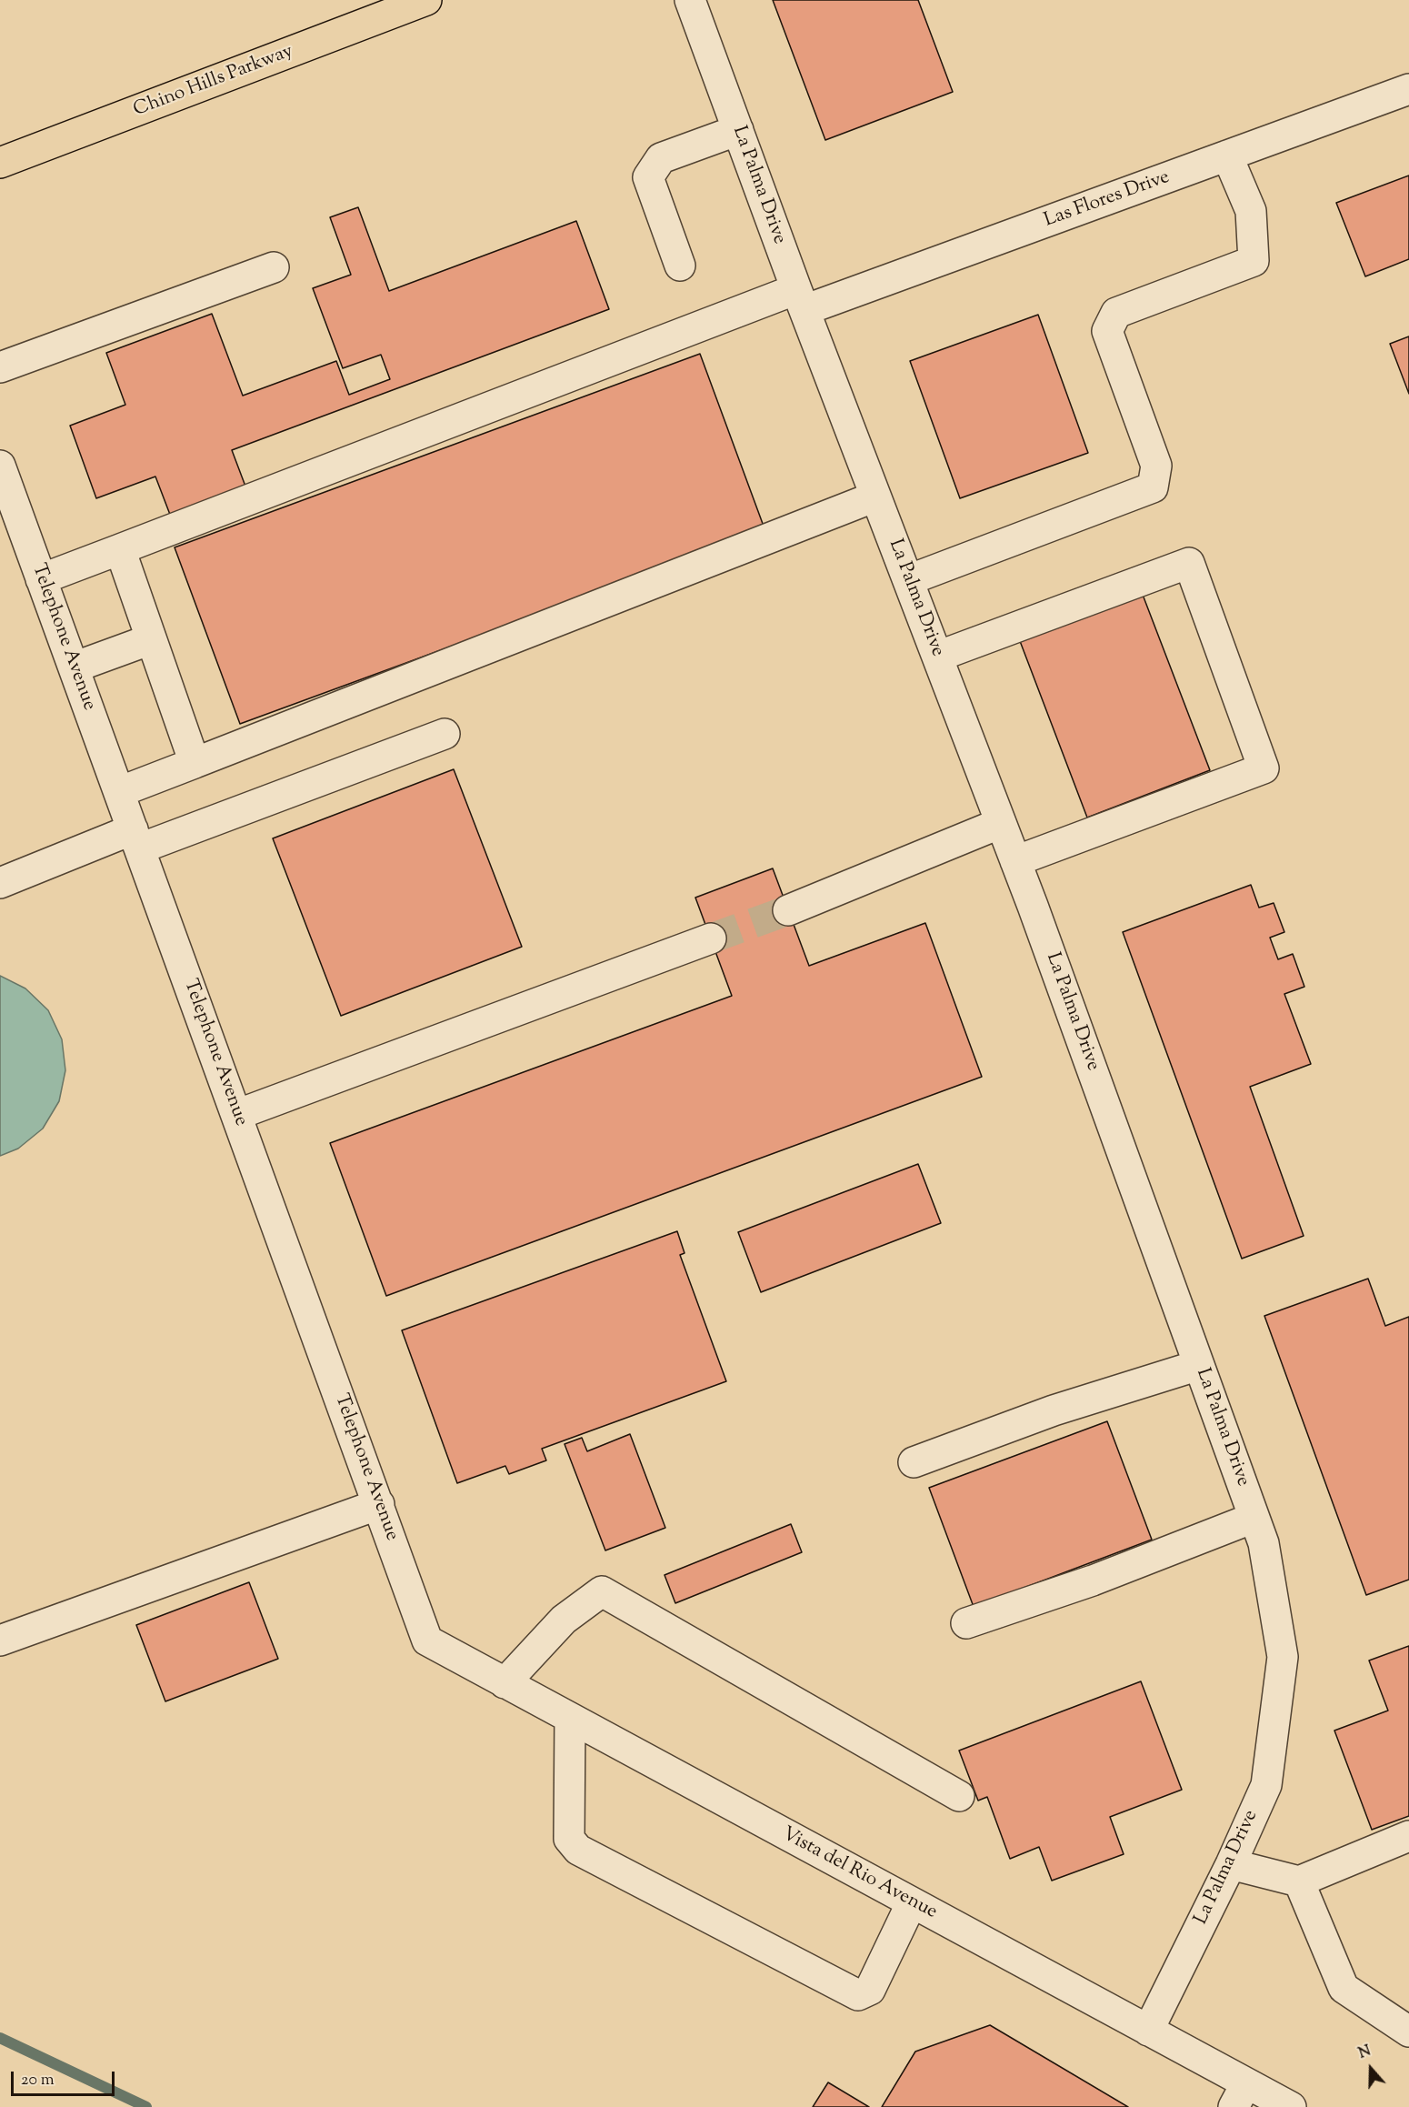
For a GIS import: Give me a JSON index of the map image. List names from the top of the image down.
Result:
{
  "streets": {
    "main road": ["Chino Hills Parkway"],
    "street": [
      "La Palma Drive",
      "Las Flores Drive",
      "Telephone Avenue",
      "Vista del Rio Avenue"
    ]
  },
  "crossings": [
    ["La Palma Drive", "Las Flores Drive"],
    ["La Palma Drive", "Vista del Rio Avenue"],
    ["Las Flores Drive", "Telephone Avenue"],
    ["Telephone Avenue", "Vista del Rio Avenue"]
  ],
  "scale_bar": "20 m",
  "north": "top"
}
